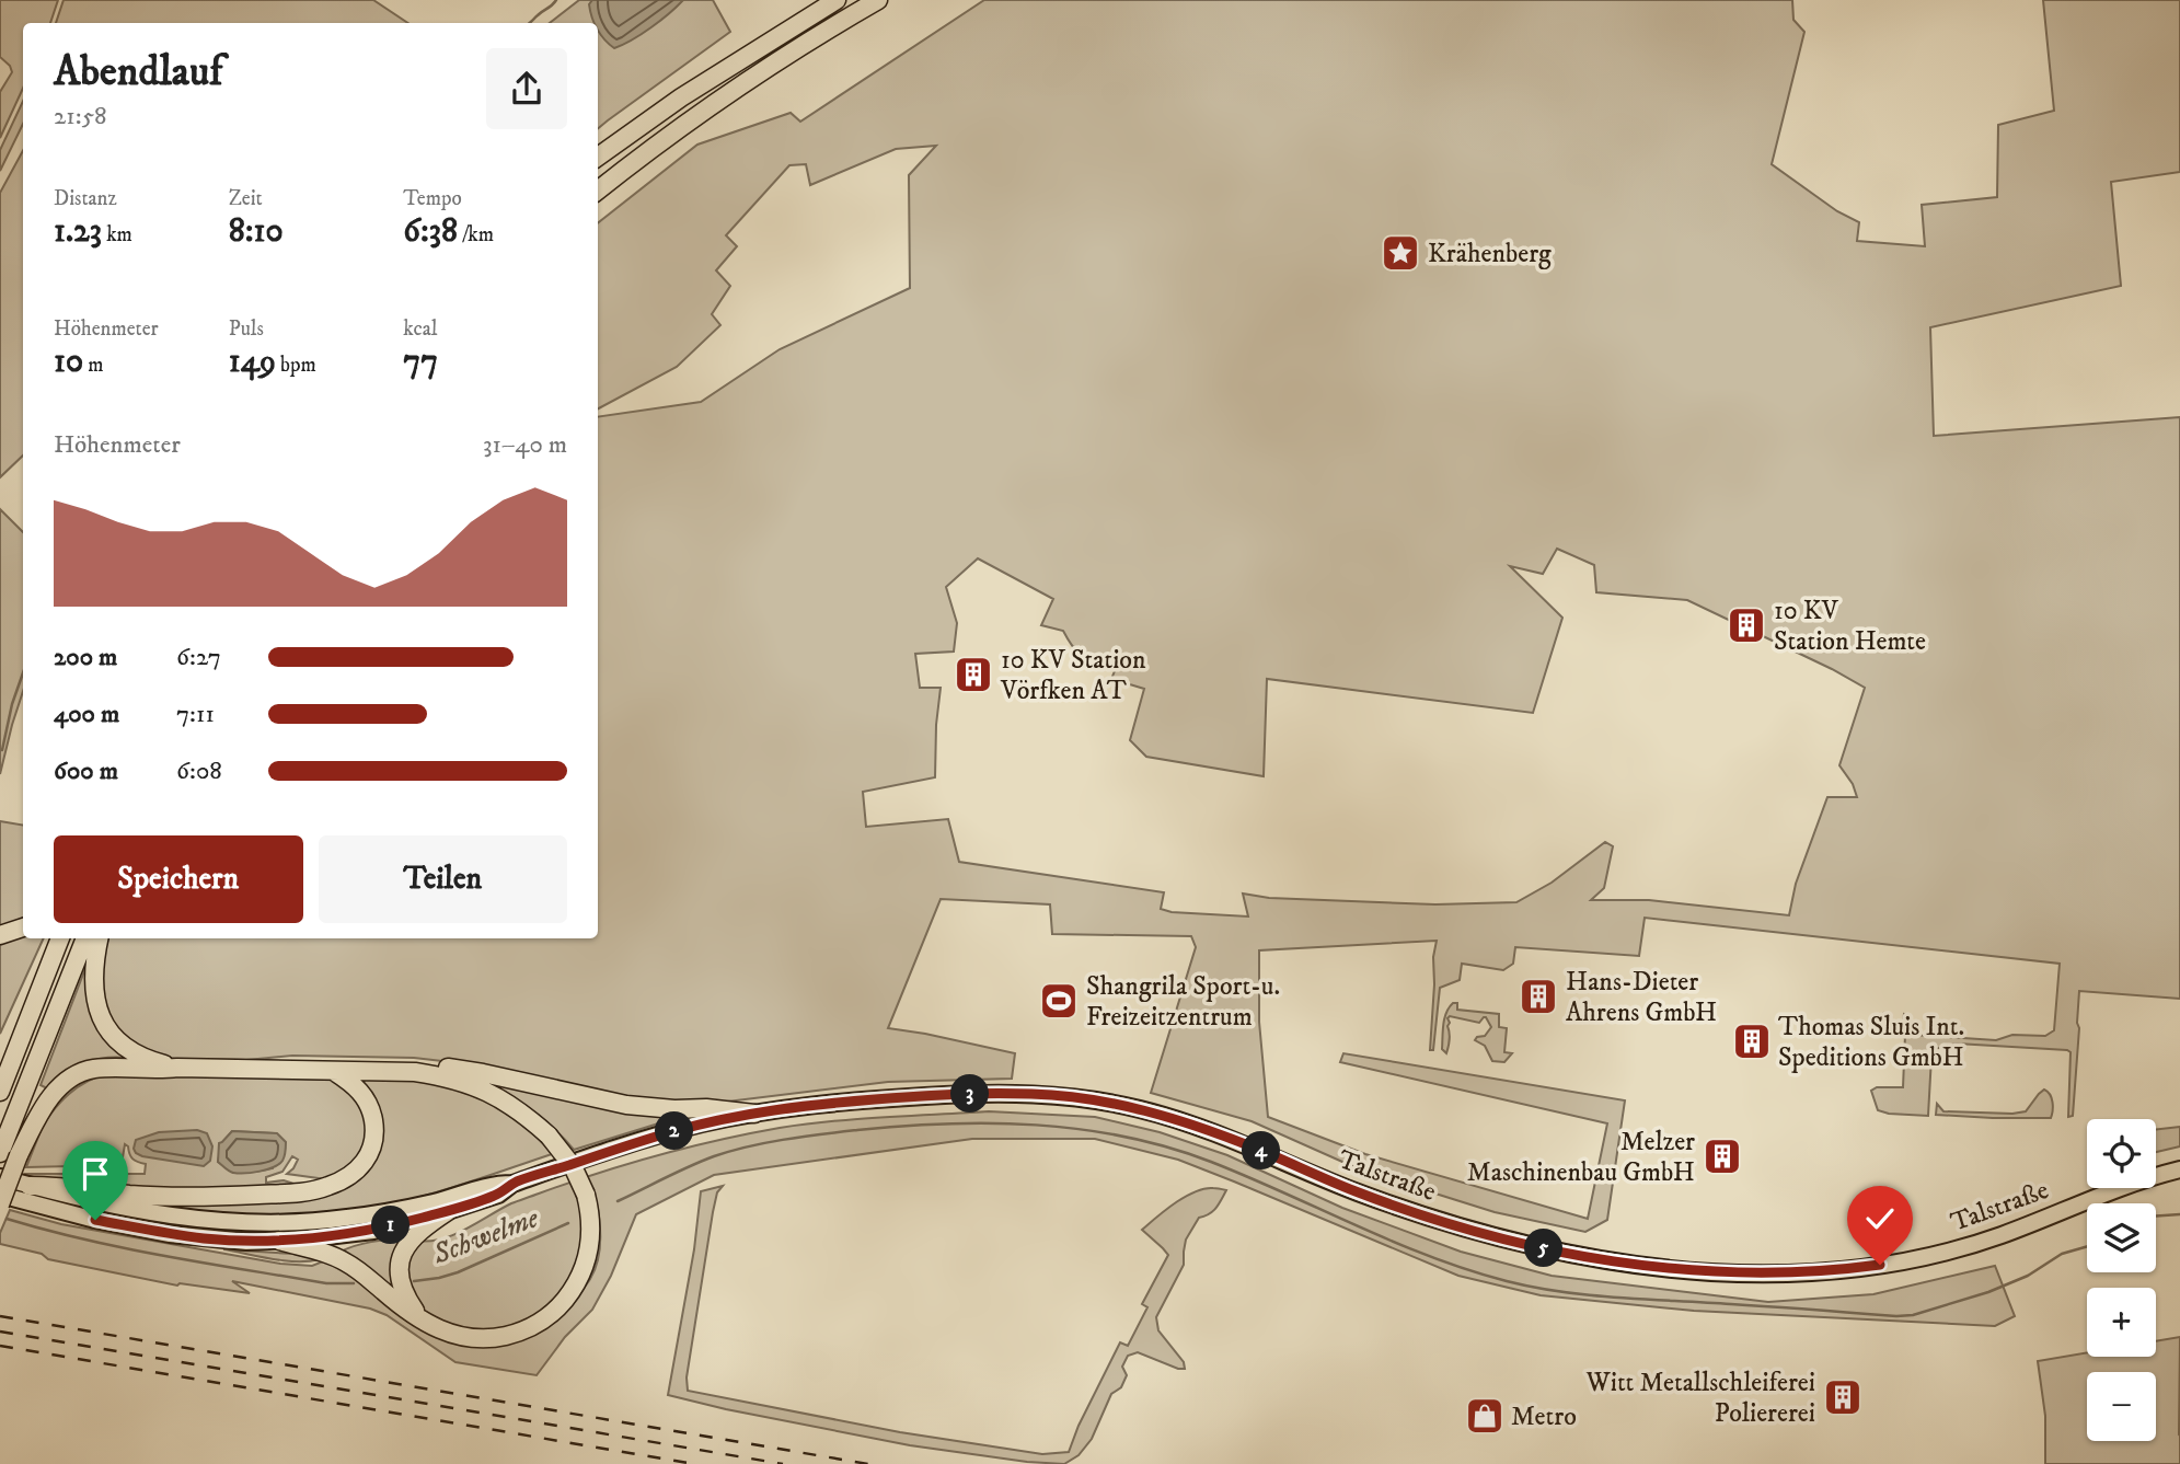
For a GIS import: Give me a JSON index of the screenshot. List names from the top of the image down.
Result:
{
  "streets": {
    "main road": ["Talstraße"]
  },
  "water": ["Schwelme"],
  "places": {
    "place": ["Krähenberg"],
    "building": [
      "10 KV Station Hemte",
      "10 KV Station Vörfken AT",
      "Hans-Dieter Ahrens GmbH",
      "Thomas Sluis Int. Speditions GmbH",
      "Melzer Maschinenbau GmbH",
      "Witt Metallschleiferei Poliererei"
    ],
    "sports": ["Shangrila Sport-u. Freizeitzentrum"],
    "shop": ["Metro"]
  },
  "page": {
    "heading": ["Abendlauf", "21:58"],
    "stats": [
      ["Distanz", "1.23 km"],
      ["Zeit", "8:10"],
      ["Tempo", "6:38 /km"],
      ["Höhenmeter", "10 m"],
      ["Puls", "149 bpm"],
      ["kcal", "77"]
    ],
    "chart": ["Höhenmeter", "31–40 m"],
    "list": [
      {
        "name": "200 m",
        "note": "6:27"
      },
      {
        "name": "400 m",
        "note": "7:11"
      },
      {
        "name": "600 m",
        "note": "6:08"
      }
    ],
    "buttons": ["Speichern", "Teilen"],
    "pins": [
      "3",
      "2",
      "4",
      "1",
      "5"
    ],
    "map_buttons": ["+", "−"]
  }
}
